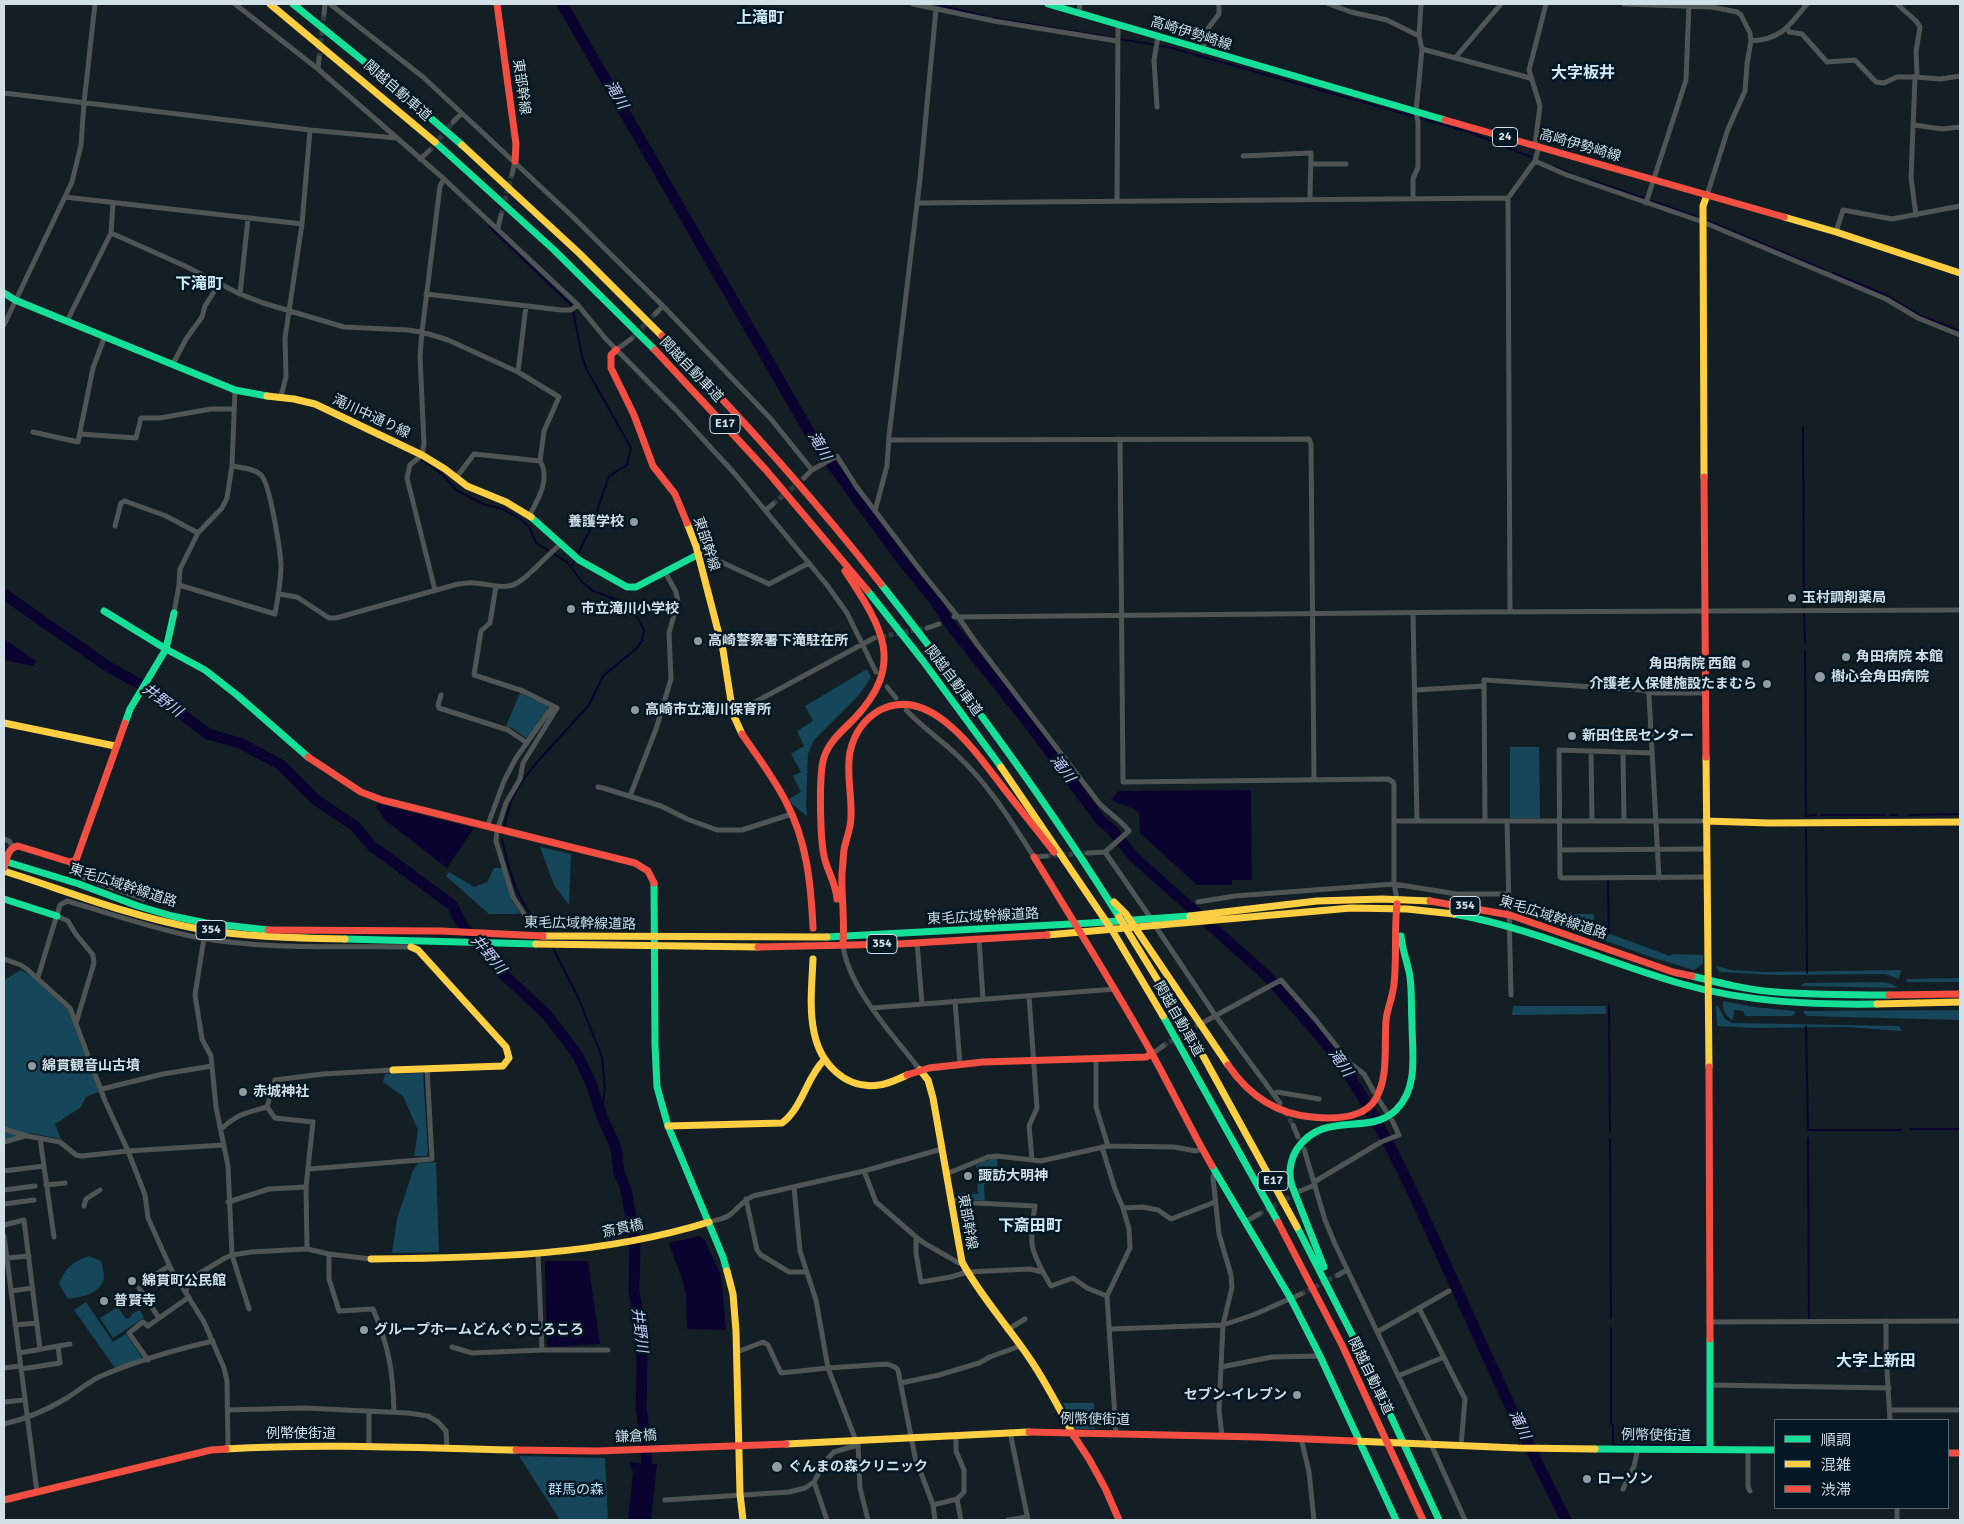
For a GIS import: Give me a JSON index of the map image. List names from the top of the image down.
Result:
{
  "streets": {
    "main road": [
      "高崎伊勢崎線",
      "東部幹線",
      "関越自動車道",
      "24",
      "滝川中通り線",
      "E17",
      "東毛広域幹線道路",
      "354",
      "斎貫橋",
      "例幣使街道",
      "鎌倉橋"
    ]
  },
  "crossings": [
    ["東部幹線", "滝川中通り線"],
    ["東部幹線", "例幣使街道"],
    ["例幣使街道", "鎌倉橋"]
  ],
  "districts": [
    "上滝町",
    "大字板井",
    "下滝町",
    "下斎田町",
    "大字上新田"
  ],
  "water": ["滝川", "井野川"],
  "parks": ["群馬の森"],
  "places": [
    "養護学校",
    "玉村調剤薬局",
    "市立滝川小学校",
    "高崎警察署下滝駐在所",
    "角田病院 本館",
    "角田病院 西館",
    "樹心会角田病院",
    "介護老人保健施設たまむら",
    "高崎市立滝川保育所",
    "新田住民センター",
    "綿貫観音山古墳",
    "赤城神社",
    "諏訪大明神",
    "綿貫町公民館",
    "普賢寺",
    "グループホームどんぐりころころ",
    "セブン-イレブン",
    "ぐんまの森クリニック",
    "ローソン"
  ],
  "legend": ["順調", "混雑", "渋滞"]
}
